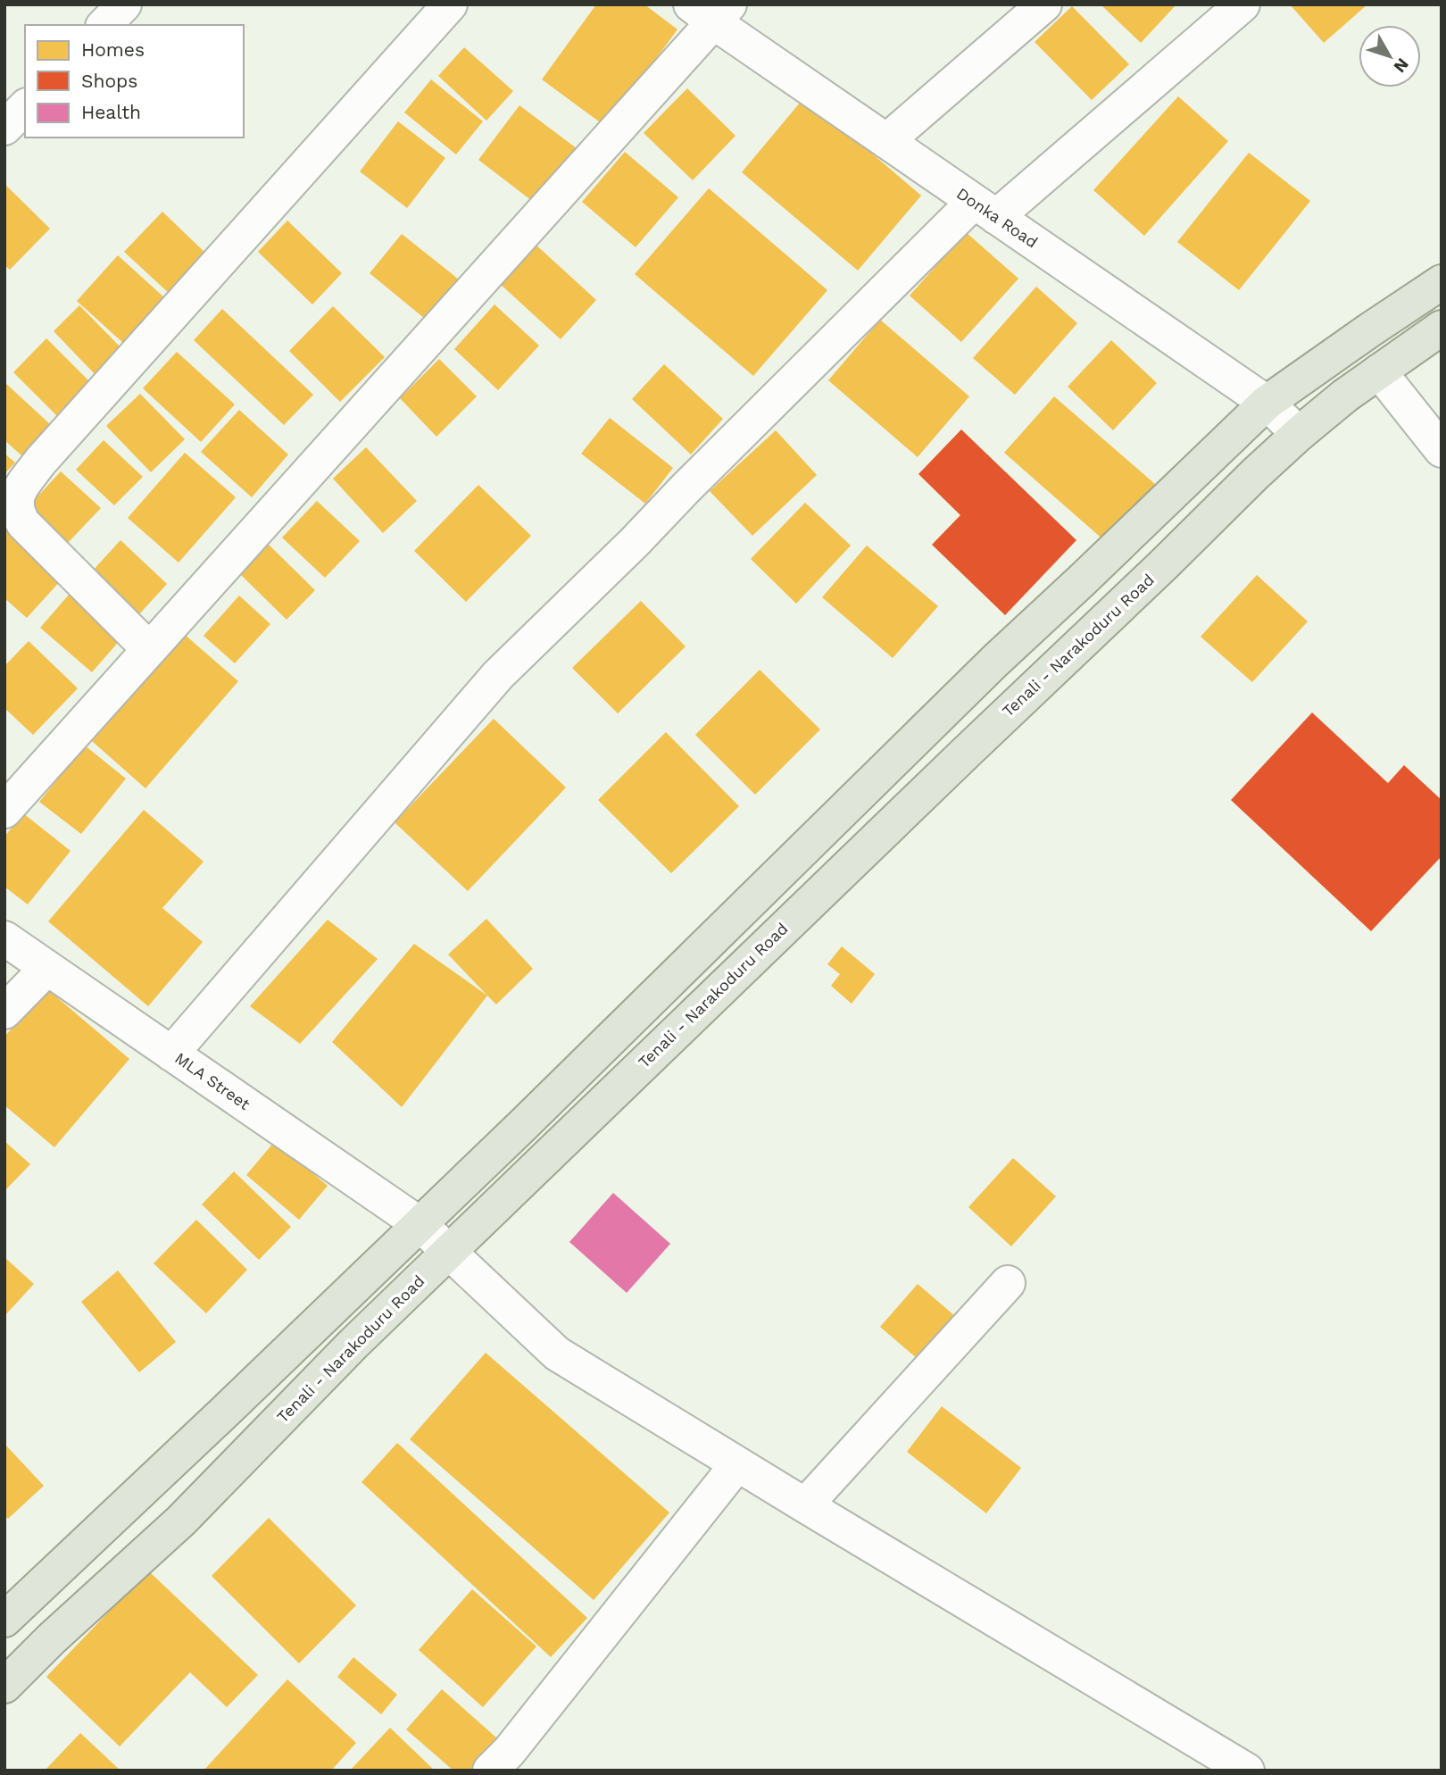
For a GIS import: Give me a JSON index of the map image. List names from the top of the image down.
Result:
{
  "streets": {
    "main road": ["Tenali - Narakoduru Road"],
    "street": ["Donka Road", "MLA Street"]
  },
  "crossings": [
    ["Donka Road", "Tenali - Narakoduru Road"],
    ["Tenali - Narakoduru Road", "MLA Street"]
  ],
  "legend": ["Homes", "Shops", "Health"],
  "north": "bottom right"
}
